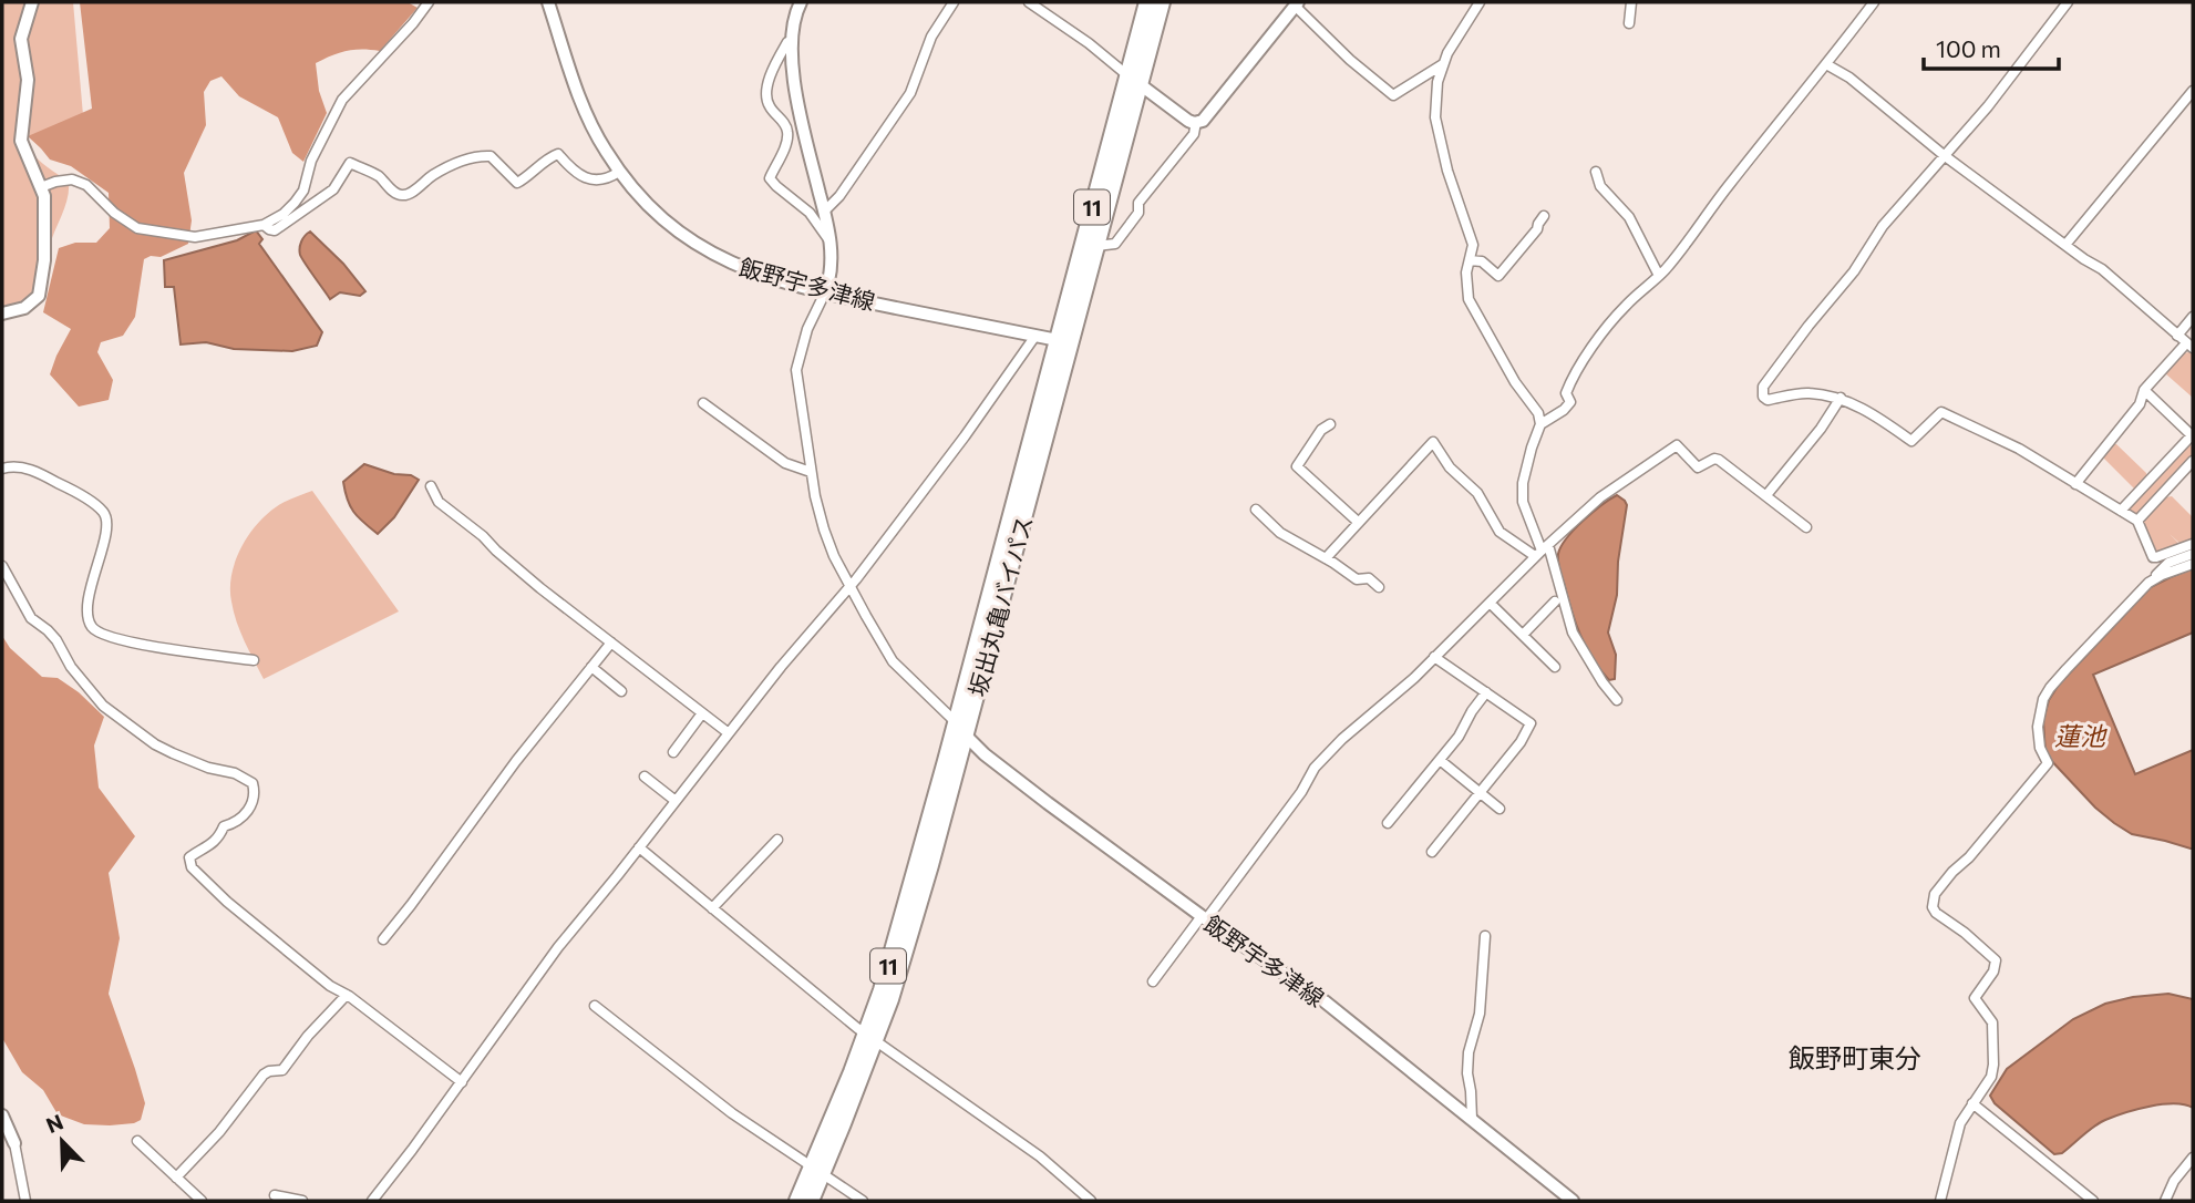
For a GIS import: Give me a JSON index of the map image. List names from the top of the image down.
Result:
{
  "streets": {
    "highway": ["11", "坂出丸亀バイパス"],
    "main road": ["飯野宇多津線"]
  },
  "crossings": [
    ["飯野宇多津線", "坂出丸亀バイパス"]
  ],
  "districts": ["飯野町東分"],
  "water": ["蓮池"],
  "scale_bar": "100 m",
  "north": "top left"
}
